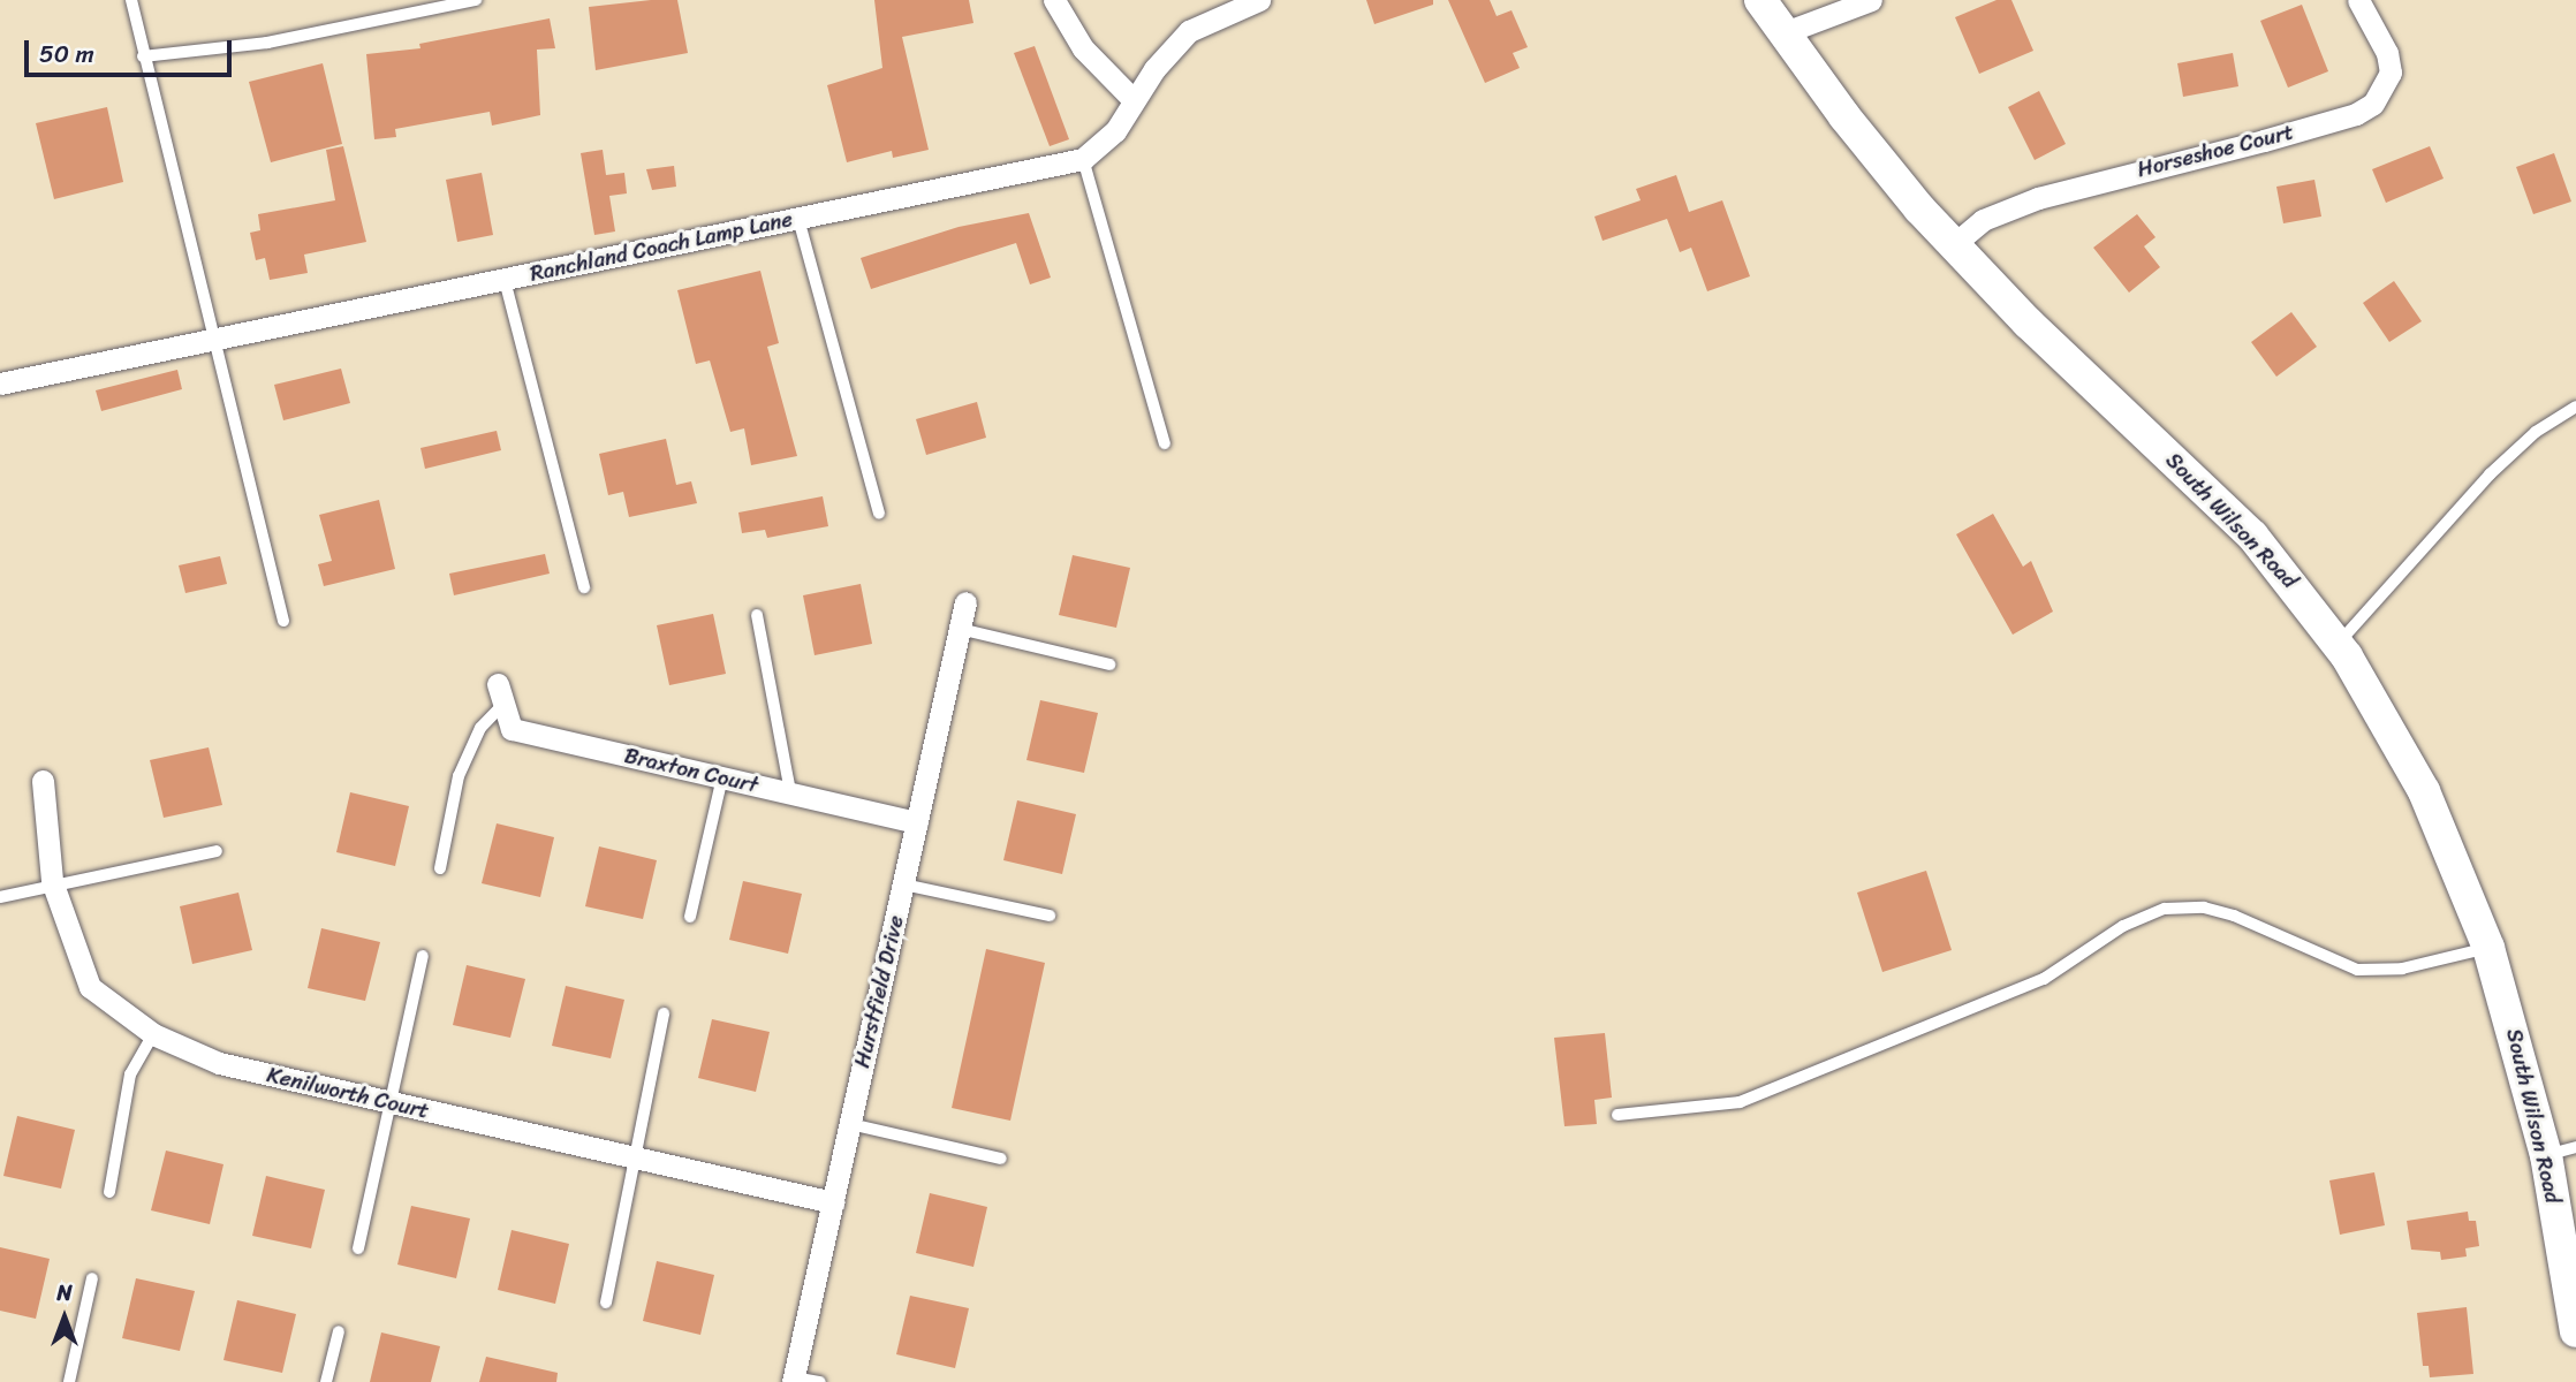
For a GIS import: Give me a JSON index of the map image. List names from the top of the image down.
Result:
{
  "streets": {
    "main road": ["South Wilson Road"],
    "street": [
      "Horseshoe Court",
      "Ranchland Coach Lamp Lane",
      "Braxton Court",
      "Hurstfield Drive",
      "Kenilworth Court"
    ]
  },
  "crossings": [
    ["Horseshoe Court", "South Wilson Road"],
    ["Braxton Court", "Hurstfield Drive"],
    ["Hurstfield Drive", "Kenilworth Court"]
  ],
  "scale_bar": "50 m",
  "north": "top"
}
